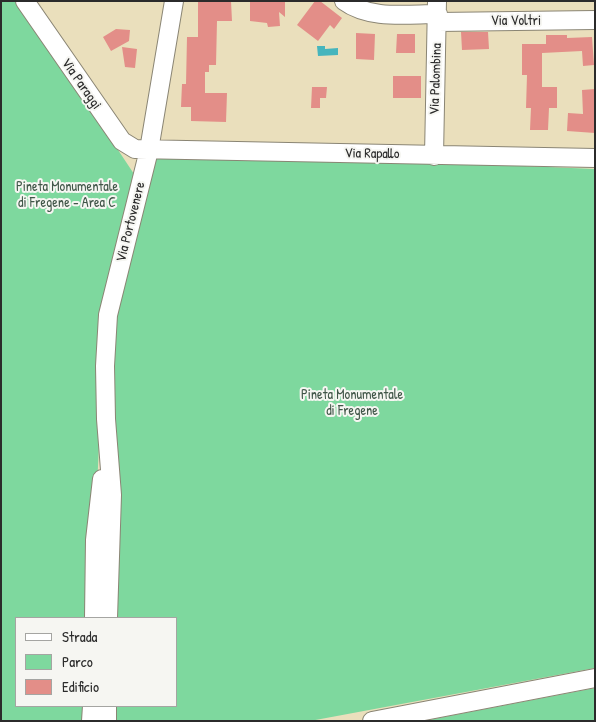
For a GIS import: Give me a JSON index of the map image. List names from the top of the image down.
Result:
{
  "streets": {
    "street": [
      "Via Voltri",
      "Via Palombina",
      "Via Paraggi",
      "Via Rapallo",
      "Via Portovenere"
    ]
  },
  "crossings": [
    ["Via Voltri", "Via Palombina"],
    ["Via Palombina", "Via Rapallo"],
    ["Via Paraggi", "Via Rapallo"],
    ["Via Paraggi", "Via Portovenere"],
    ["Via Rapallo", "Via Portovenere"]
  ],
  "parks": ["Pineta Monumentale di Fregene - Area C", "Pineta Monumentale di Fregene"],
  "legend": ["Strada", "Parco", "Edificio"]
}
